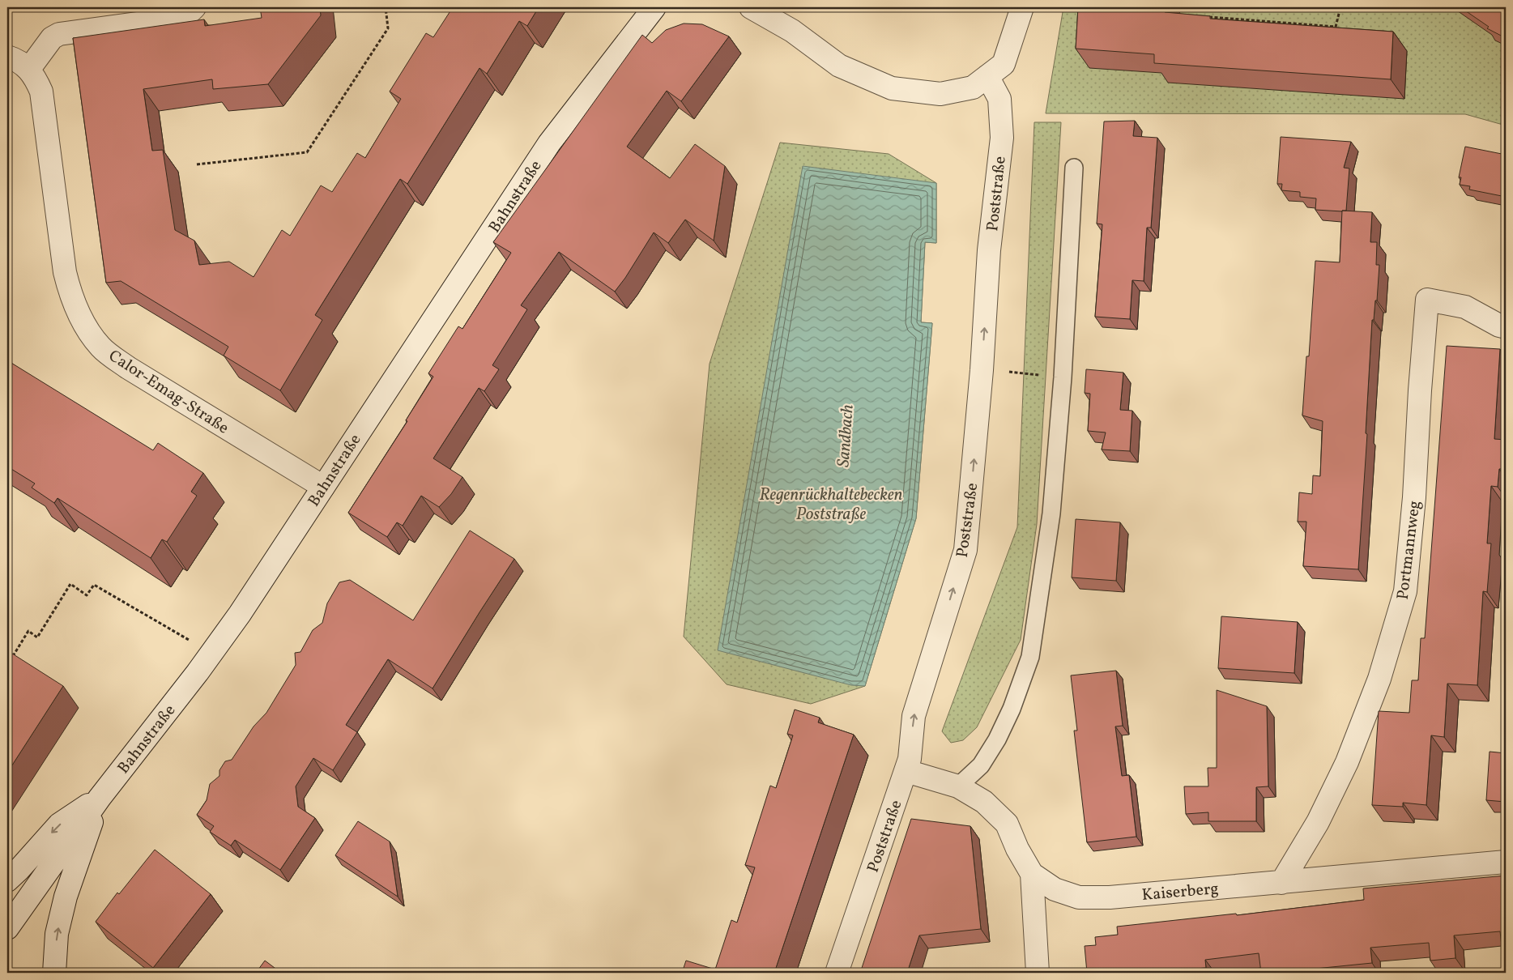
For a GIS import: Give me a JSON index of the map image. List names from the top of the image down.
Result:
{
  "streets": {
    "street": [
      "Poststraße",
      "Bahnstraße",
      "Calor-Emag-Straße",
      "Portmannweg",
      "Kaiserberg"
    ]
  },
  "crossings": [
    ["Poststraße", "Kaiserberg"],
    ["Bahnstraße", "Calor-Emag-Straße"],
    ["Portmannweg", "Kaiserberg"]
  ],
  "one_way": ["Poststraße"],
  "water": ["Sandbach", "Regenrückhaltebecken Poststraße"]
}
